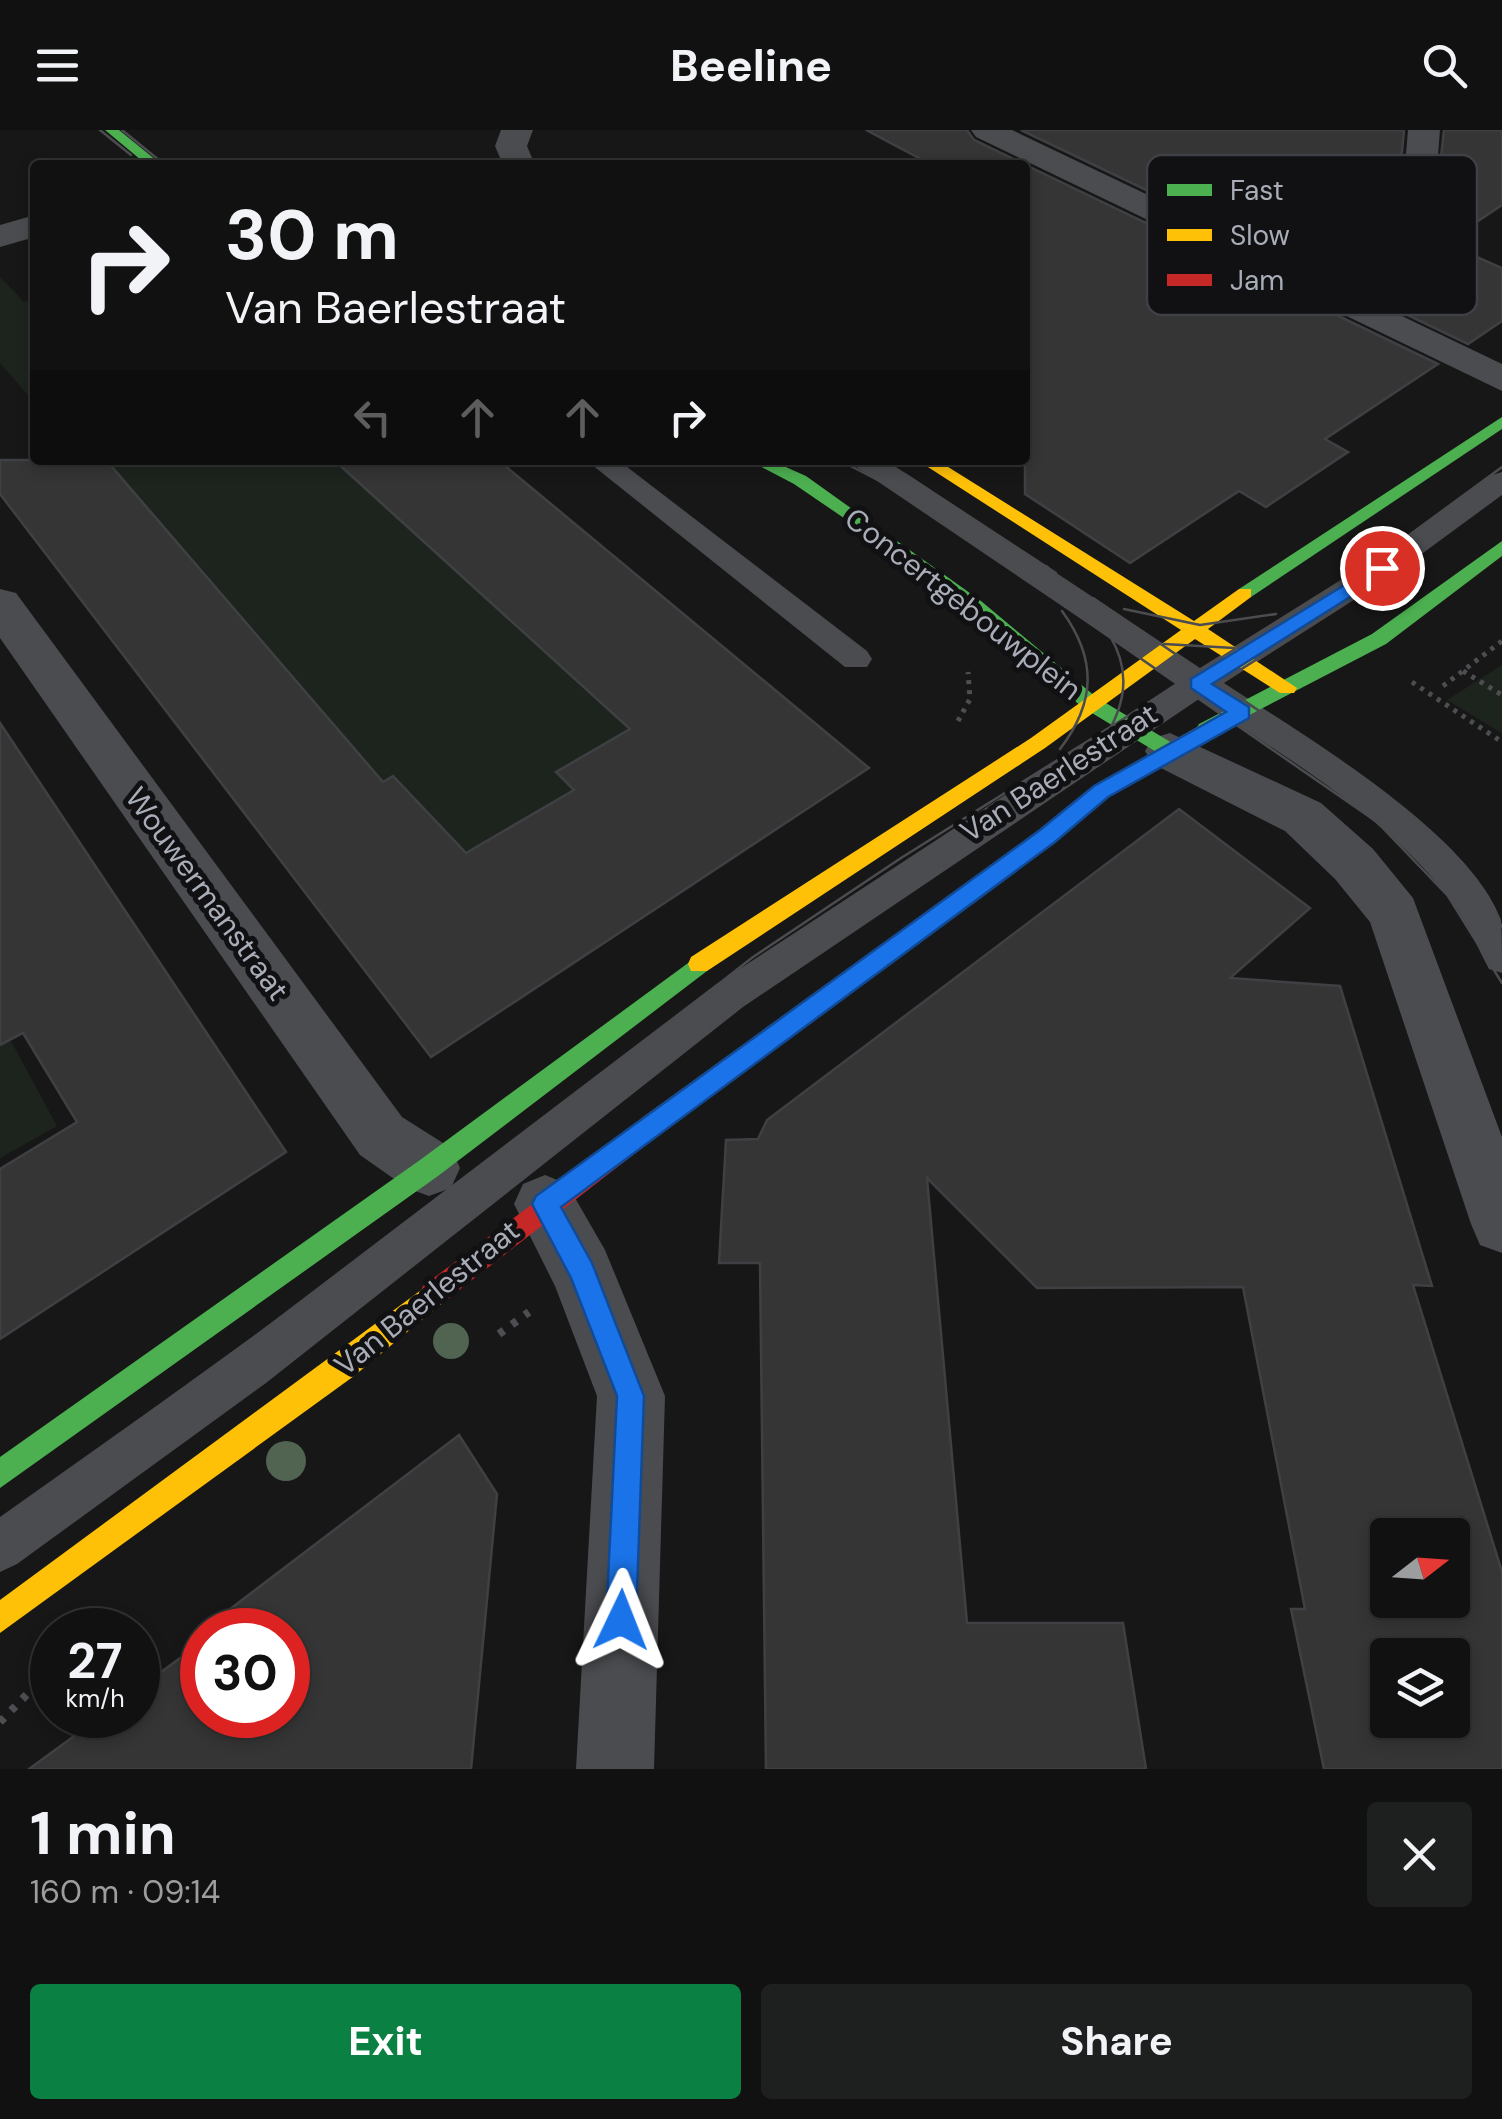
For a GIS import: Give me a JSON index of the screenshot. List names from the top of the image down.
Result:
{
  "streets": {
    "street": ["Concertgebouwplein", "Van Baerlestraat", "Wouwermanstraat"]
  },
  "crossings": [
    ["Concertgebouwplein", "Van Baerlestraat"],
    ["Van Baerlestraat", "Wouwermanstraat"]
  ],
  "legend": ["Fast", "Slow", "Jam"],
  "north": "right",
  "page": {
    "header": "Beeline",
    "turn": ["30 m", "Van Baerlestraat"],
    "speed": "27 km/h",
    "limit": "30",
    "heading": ["1 min", "160 m · 09:14"],
    "buttons": ["Exit", "Share"]
  }
}
